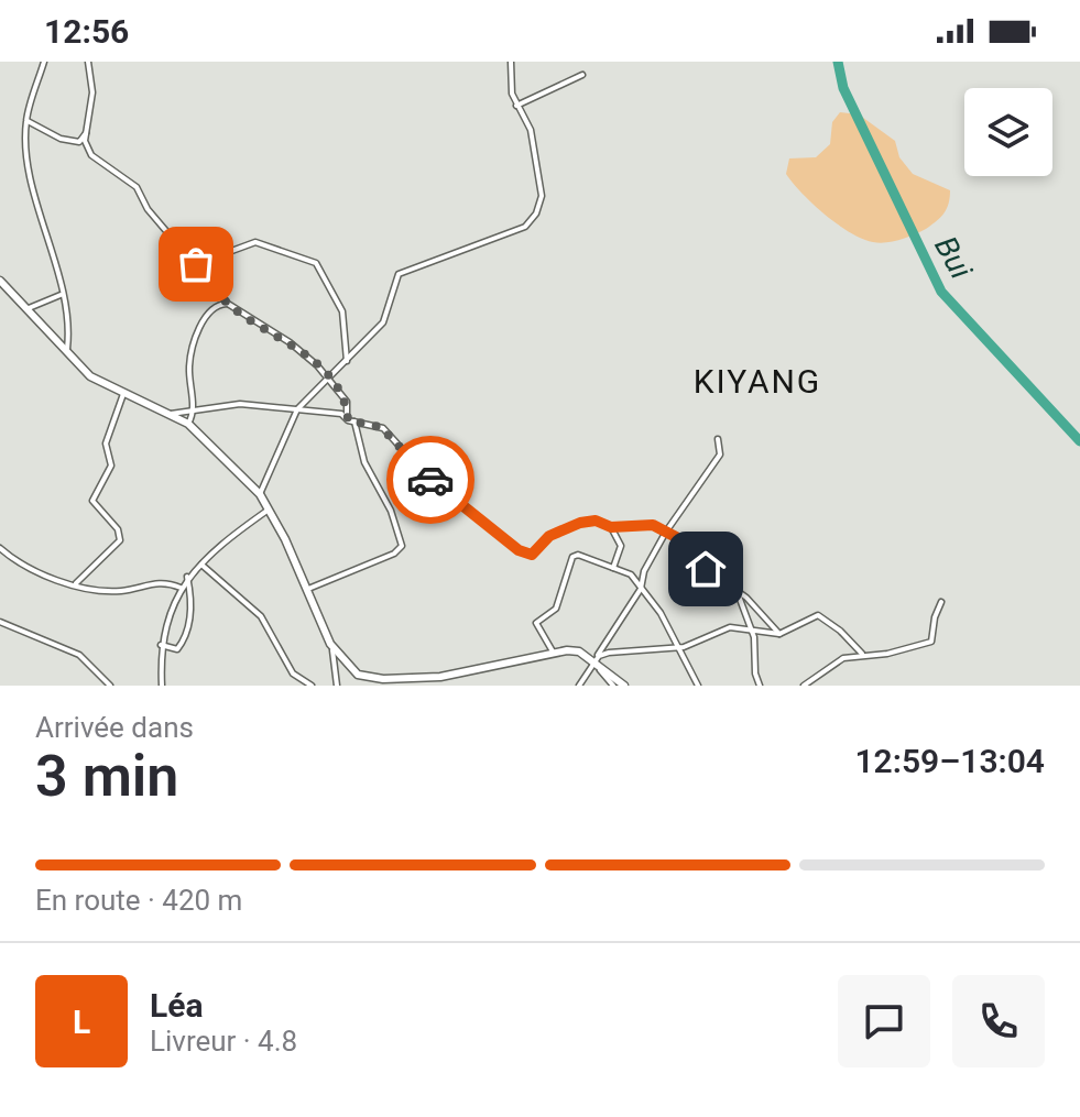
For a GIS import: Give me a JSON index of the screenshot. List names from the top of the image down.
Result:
{
  "districts": ["KIYANG"],
  "water": ["Bui"],
  "page": {
    "status": "12:56",
    "heading": ["3 min", "Arrivée dans", "12:59–13:04"],
    "panel": ["Léa", "Livreur · 4.8"],
    "bar": "En route · 420 m",
    "round": "L"
  }
}
